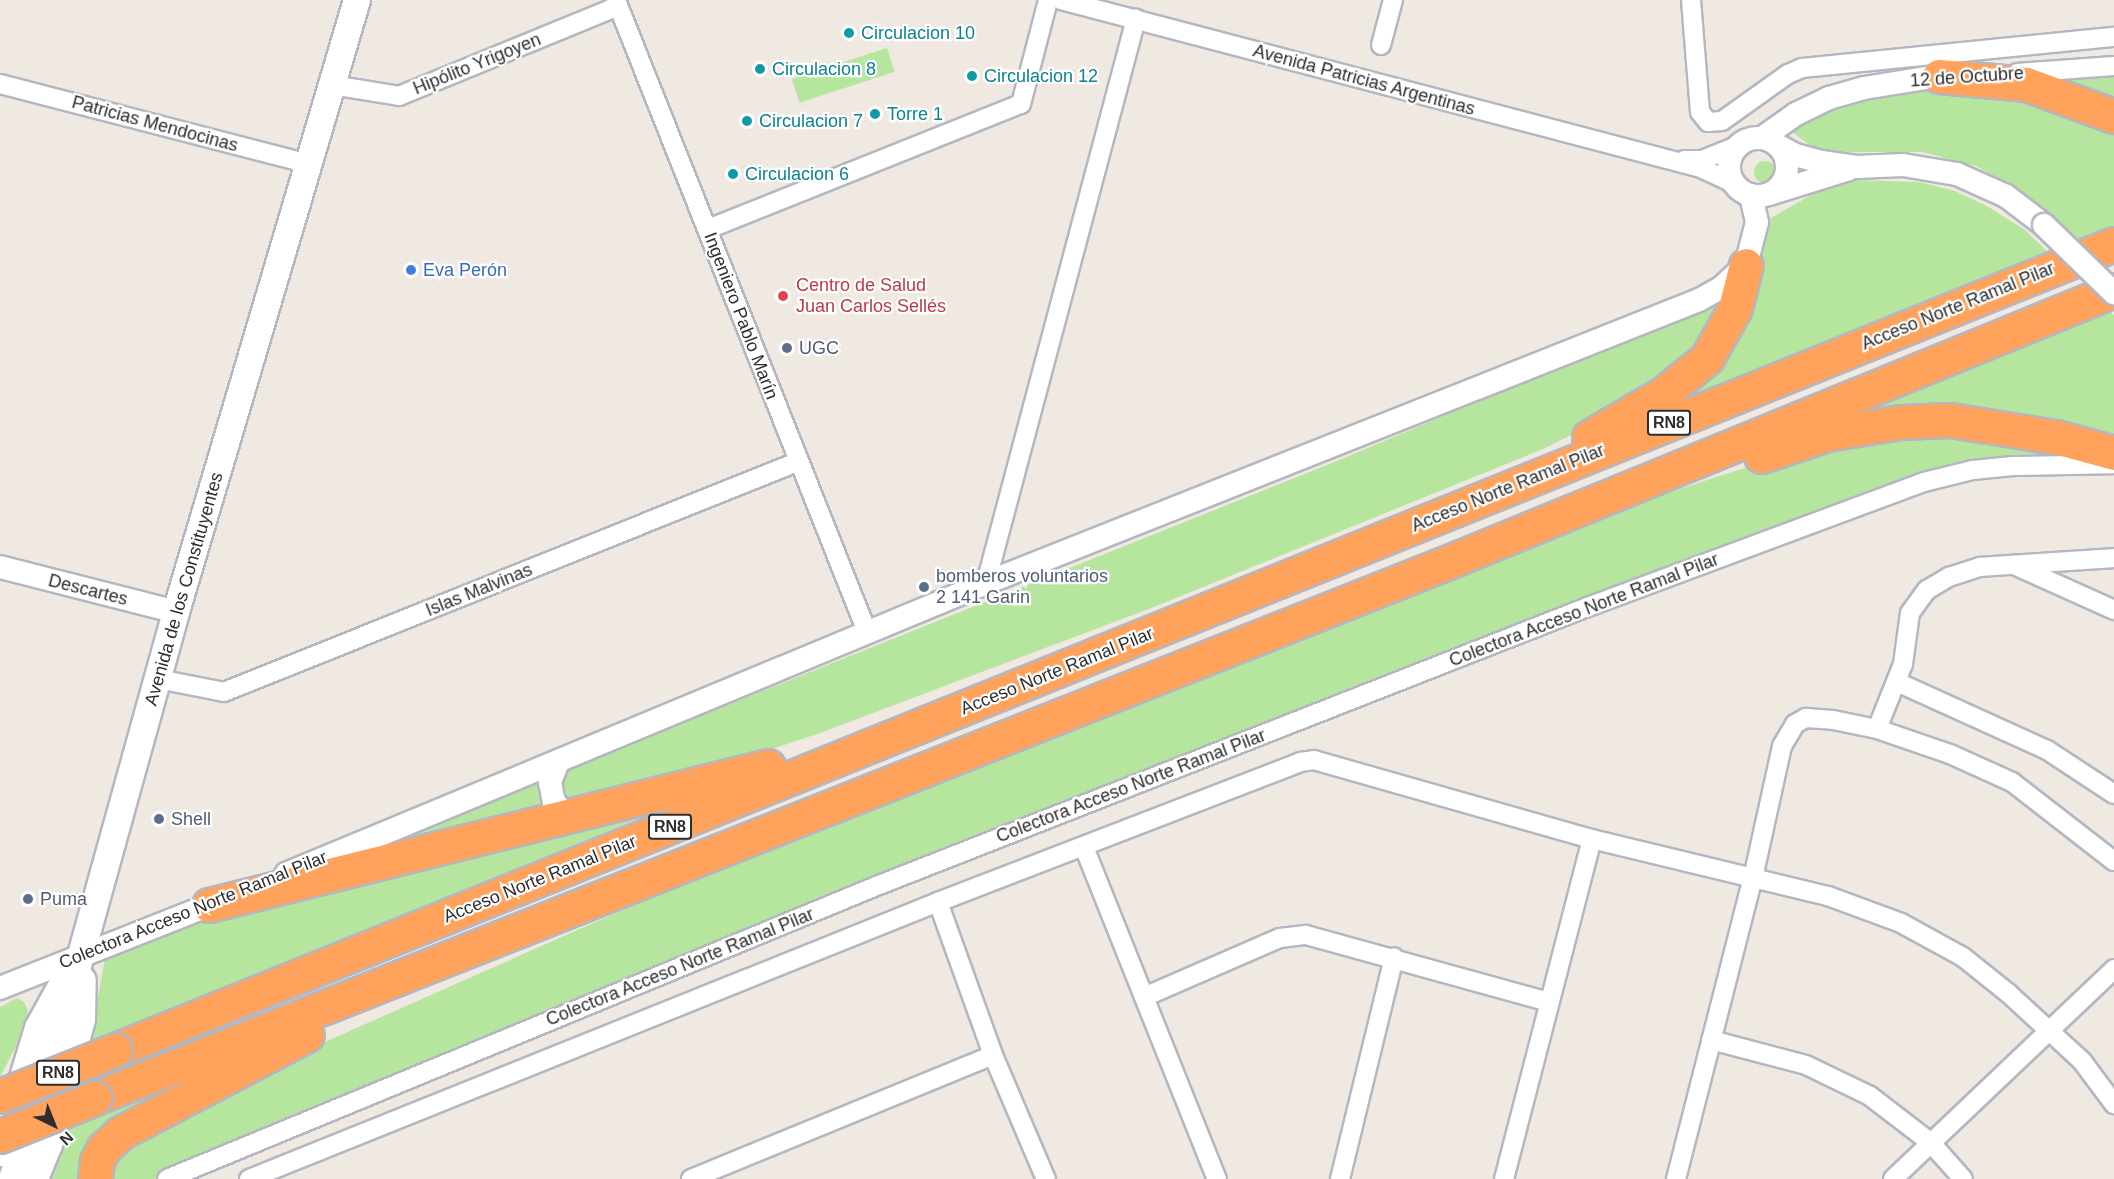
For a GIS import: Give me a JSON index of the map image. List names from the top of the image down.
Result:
{
  "streets": {
    "highway": ["Acceso Norte Ramal Pilar", "RN8"],
    "main road": ["Avenida de los Constituyentes"],
    "street": [
      "Hipólito Yrigoyen",
      "12 de Octubre",
      "Avenida Patricias Argentinas",
      "Patricias Mendocinas",
      "Ingeniero Pablo Marín",
      "Descartes",
      "Islas Malvinas",
      "Colectora Acceso Norte Ramal Pilar"
    ]
  },
  "crossings": [
    ["Hipólito Yrigoyen", "Ingeniero Pablo Marín"],
    ["Hipólito Yrigoyen", "Avenida de los Constituyentes"],
    ["12 de Octubre", "Avenida Patricias Argentinas"],
    ["Patricias Mendocinas", "Avenida de los Constituyentes"],
    ["Ingeniero Pablo Marín", "Islas Malvinas"],
    ["Ingeniero Pablo Marín", "Colectora Acceso Norte Ramal Pilar"],
    ["Avenida de los Constituyentes", "Descartes"],
    ["Avenida de los Constituyentes", "Islas Malvinas"],
    ["Avenida de los Constituyentes", "Colectora Acceso Norte Ramal Pilar"]
  ],
  "places": [
    "Circulacion 10",
    "Circulacion 8",
    "Circulacion 12",
    "Torre 1",
    "Circulacion 7",
    "Circulacion 6",
    "Eva Perón",
    "Centro de Salud Juan Carlos Sellés",
    "UGC",
    "bomberos voluntarios 2 141 Garin",
    "Shell",
    "Puma"
  ],
  "north": "bottom right"
}
